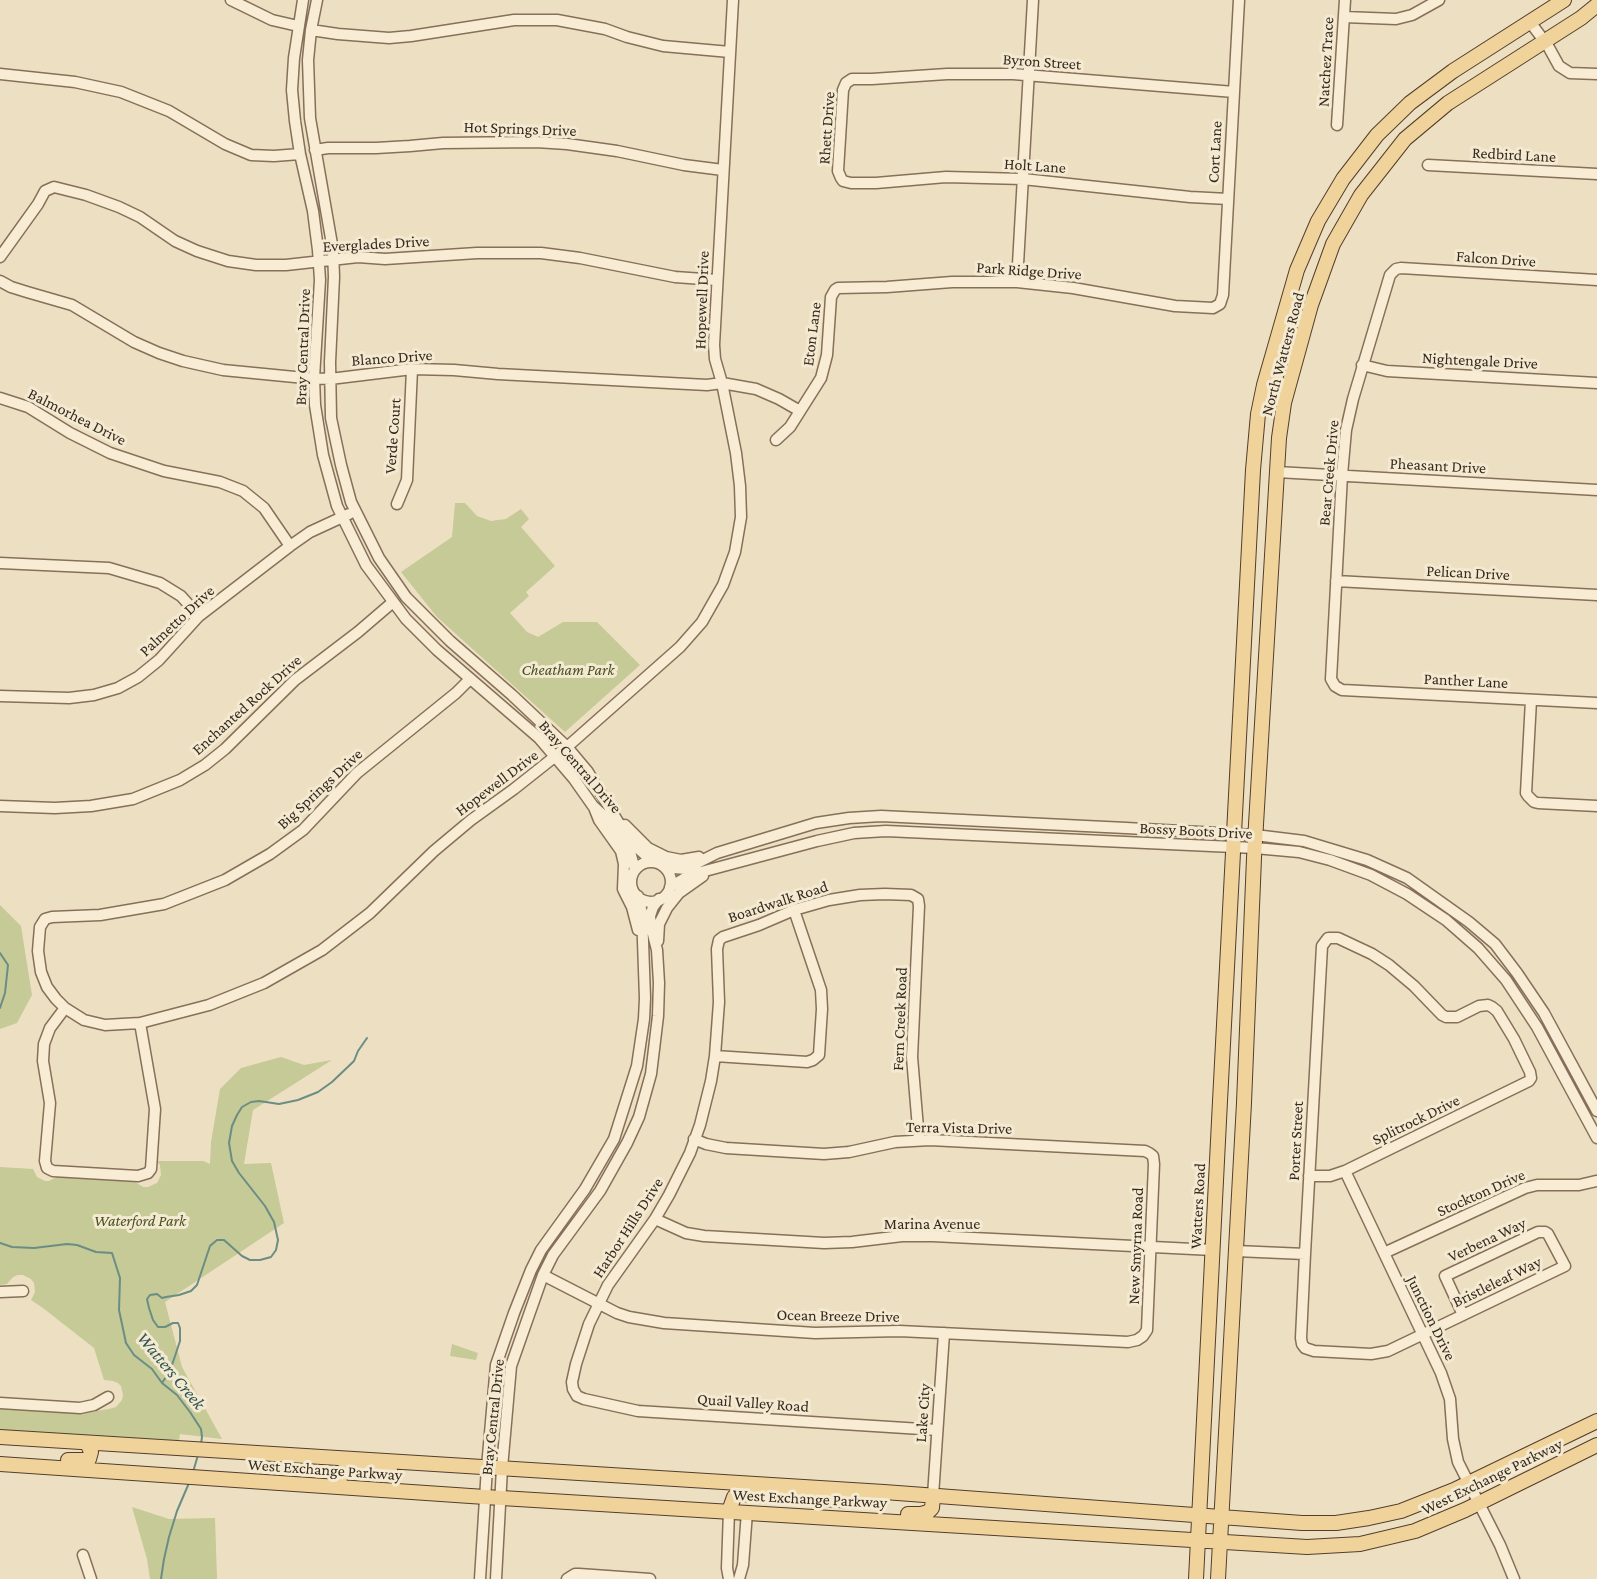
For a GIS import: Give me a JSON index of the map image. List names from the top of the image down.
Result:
{
  "streets": {
    "main road": ["North Watters Road", "Watters Road", "West Exchange Parkway"],
    "street": [
      "Byron Street",
      "Natchez Trace",
      "Rhett Drive",
      "Hot Springs Drive",
      "Cort Lane",
      "Redbird Lane",
      "Holt Lane",
      "Everglades Drive",
      "Falcon Drive",
      "Park Ridge Drive",
      "Hopewell Drive",
      "Eton Lane",
      "Bray Central Drive",
      "Blanco Drive",
      "Nightengale Drive",
      "Balmorhea Drive",
      "Verde Court",
      "Pheasant Drive",
      "Bear Creek Drive",
      "Pelican Drive",
      "Palmetto Drive",
      "Panther Lane",
      "Enchanted Rock Drive",
      "Big Springs Drive",
      "Bossy Boots Drive",
      "Boardwalk Road",
      "Fern Creek Road",
      "Splitrock Drive",
      "Terra Vista Drive",
      "Porter Street",
      "Stockton Drive",
      "Marina Avenue",
      "Harbor Hills Drive",
      "Verbena Way",
      "New Smyrna Road",
      "Bristleleaf Way",
      "Ocean Breeze Drive",
      "Junction Drive",
      "Quail Valley Road",
      "Lake City"
    ]
  },
  "crossings": [
    ["Byron Street", "Rhett Drive"],
    ["Byron Street", "Cort Lane"],
    ["Rhett Drive", "Holt Lane"],
    ["Hot Springs Drive", "Hopewell Drive"],
    ["Hot Springs Drive", "Bray Central Drive"],
    ["Cort Lane", "Holt Lane"],
    ["Cort Lane", "Park Ridge Drive"],
    ["Everglades Drive", "Hopewell Drive"],
    ["Everglades Drive", "Bray Central Drive"],
    ["Falcon Drive", "Bear Creek Drive"],
    ["Park Ridge Drive", "Eton Lane"],
    ["Hopewell Drive", "Bray Central Drive"],
    ["Hopewell Drive", "Blanco Drive"],
    ["Hopewell Drive", "Big Springs Drive"],
    ["Eton Lane", "Blanco Drive"],
    ["Bray Central Drive", "Blanco Drive"],
    ["Bray Central Drive", "Palmetto Drive"],
    ["Bray Central Drive", "Enchanted Rock Drive"],
    ["Bray Central Drive", "Big Springs Drive"],
    ["Bray Central Drive", "Bossy Boots Drive"],
    ["Bray Central Drive", "Ocean Breeze Drive"],
    ["Bray Central Drive", "West Exchange Parkway"],
    ["North Watters Road", "Pheasant Drive"],
    ["North Watters Road", "Bossy Boots Drive"],
    ["North Watters Road", "Watters Road"],
    ["Blanco Drive", "Verde Court"],
    ["Nightengale Drive", "Bear Creek Drive"],
    ["Balmorhea Drive", "Palmetto Drive"],
    ["Pheasant Drive", "Bear Creek Drive"],
    ["Bear Creek Drive", "Pelican Drive"],
    ["Bear Creek Drive", "Panther Lane"],
    ["Bossy Boots Drive", "Watters Road"],
    ["Boardwalk Road", "Fern Creek Road"],
    ["Boardwalk Road", "Harbor Hills Drive"],
    ["Fern Creek Road", "Terra Vista Drive"],
    ["Splitrock Drive", "Porter Street"],
    ["Splitrock Drive", "Junction Drive"],
    ["Terra Vista Drive", "Harbor Hills Drive"],
    ["Terra Vista Drive", "New Smyrna Road"],
    ["Porter Street", "Bristleleaf Way"],
    ["Stockton Drive", "Junction Drive"],
    ["Watters Road", "Marina Avenue"],
    ["Watters Road", "West Exchange Parkway"],
    ["Marina Avenue", "Harbor Hills Drive"],
    ["Marina Avenue", "New Smyrna Road"],
    ["Harbor Hills Drive", "Ocean Breeze Drive"],
    ["Harbor Hills Drive", "Quail Valley Road"],
    ["Verbena Way", "Bristleleaf Way"],
    ["New Smyrna Road", "Ocean Breeze Drive"],
    ["Bristleleaf Way", "Junction Drive"],
    ["Ocean Breeze Drive", "Lake City"],
    ["Junction Drive", "West Exchange Parkway"],
    ["Quail Valley Road", "Lake City"],
    ["Lake City", "West Exchange Parkway"]
  ],
  "water": ["Watters Creek"],
  "parks": ["Cheatham Park", "Waterford Park"]
}
